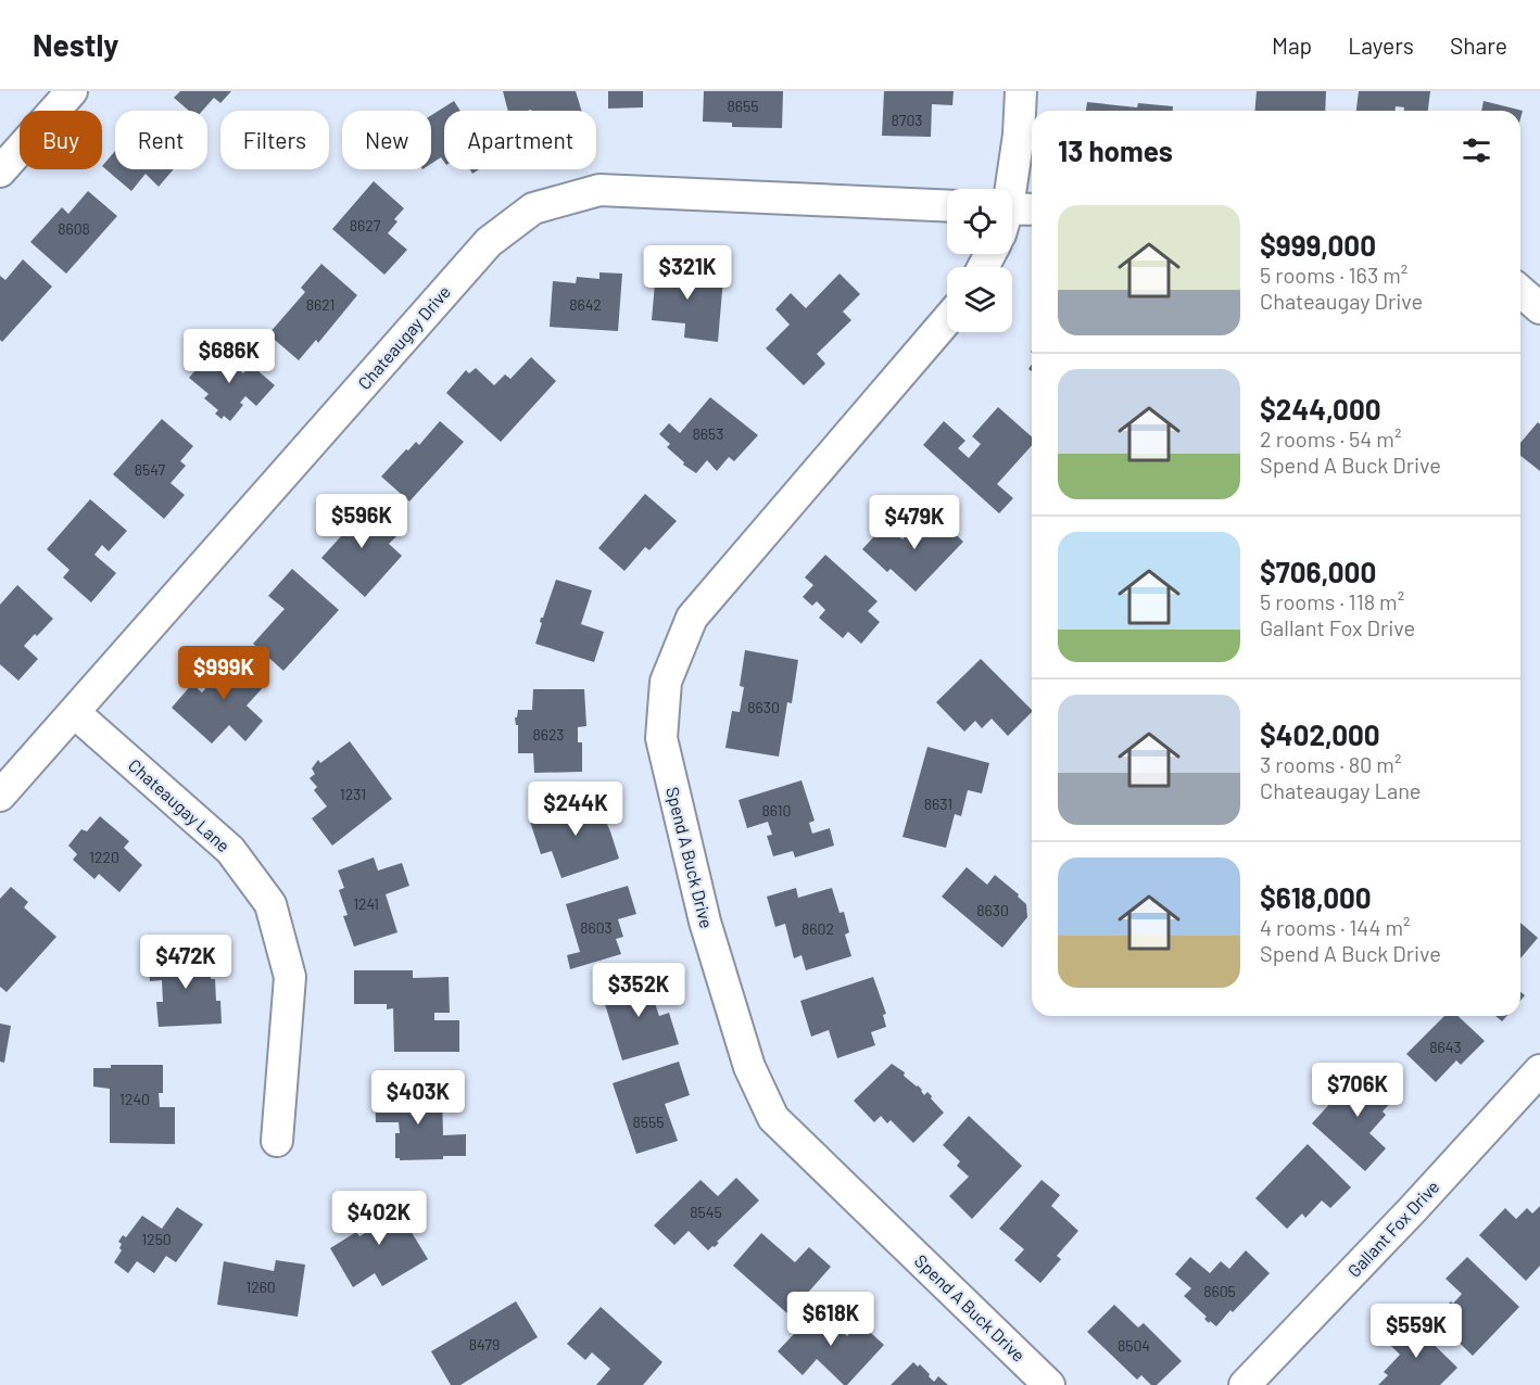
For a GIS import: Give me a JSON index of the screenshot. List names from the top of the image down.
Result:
{
  "streets": {
    "street": [
      "Chateaugay Drive",
      "Chateaugay Lane",
      "Spend A Buck Drive",
      "Gallant Fox Drive"
    ]
  },
  "crossings": [
    ["Chateaugay Drive", "Chateaugay Lane"]
  ],
  "house_numbers": [
    "8655",
    "8703",
    "8627",
    "8608",
    "8621",
    "8642",
    "8653",
    "8547",
    "8630",
    "8623",
    "1231",
    "8631",
    "8610",
    "1220",
    "1241",
    "8630",
    "8603",
    "8602",
    "8643",
    "1240",
    "8555",
    "8545",
    "1250",
    "1260",
    "8605",
    "8479",
    "8504"
  ],
  "page": {
    "header": "Nestly",
    "nav": ["Map", "Layers", "Share"],
    "chip": [
      "Buy",
      "Rent",
      "Filters",
      "New",
      "Apartment"
    ],
    "heading": "13 homes",
    "list": [
      {
        "name": "$999,000",
        "note": "5 rooms · 163 m² · Chateaugay Drive"
      },
      {
        "name": "$244,000",
        "note": "2 rooms · 54 m² · Spend A Buck Drive"
      },
      {
        "name": "$706,000",
        "note": "5 rooms · 118 m² · Gallant Fox Drive"
      },
      {
        "name": "$402,000",
        "note": "3 rooms · 80 m² · Chateaugay Lane"
      },
      {
        "name": "$618,000",
        "note": "4 rooms · 144 m² · Spend A Buck Drive"
      }
    ],
    "price": [
      "$321K",
      "$686K",
      "$596K",
      "$479K",
      "$999K",
      "$244K",
      "$472K",
      "$352K",
      "$706K",
      "$403K",
      "$402K",
      "$618K",
      "$559K"
    ]
  }
}
